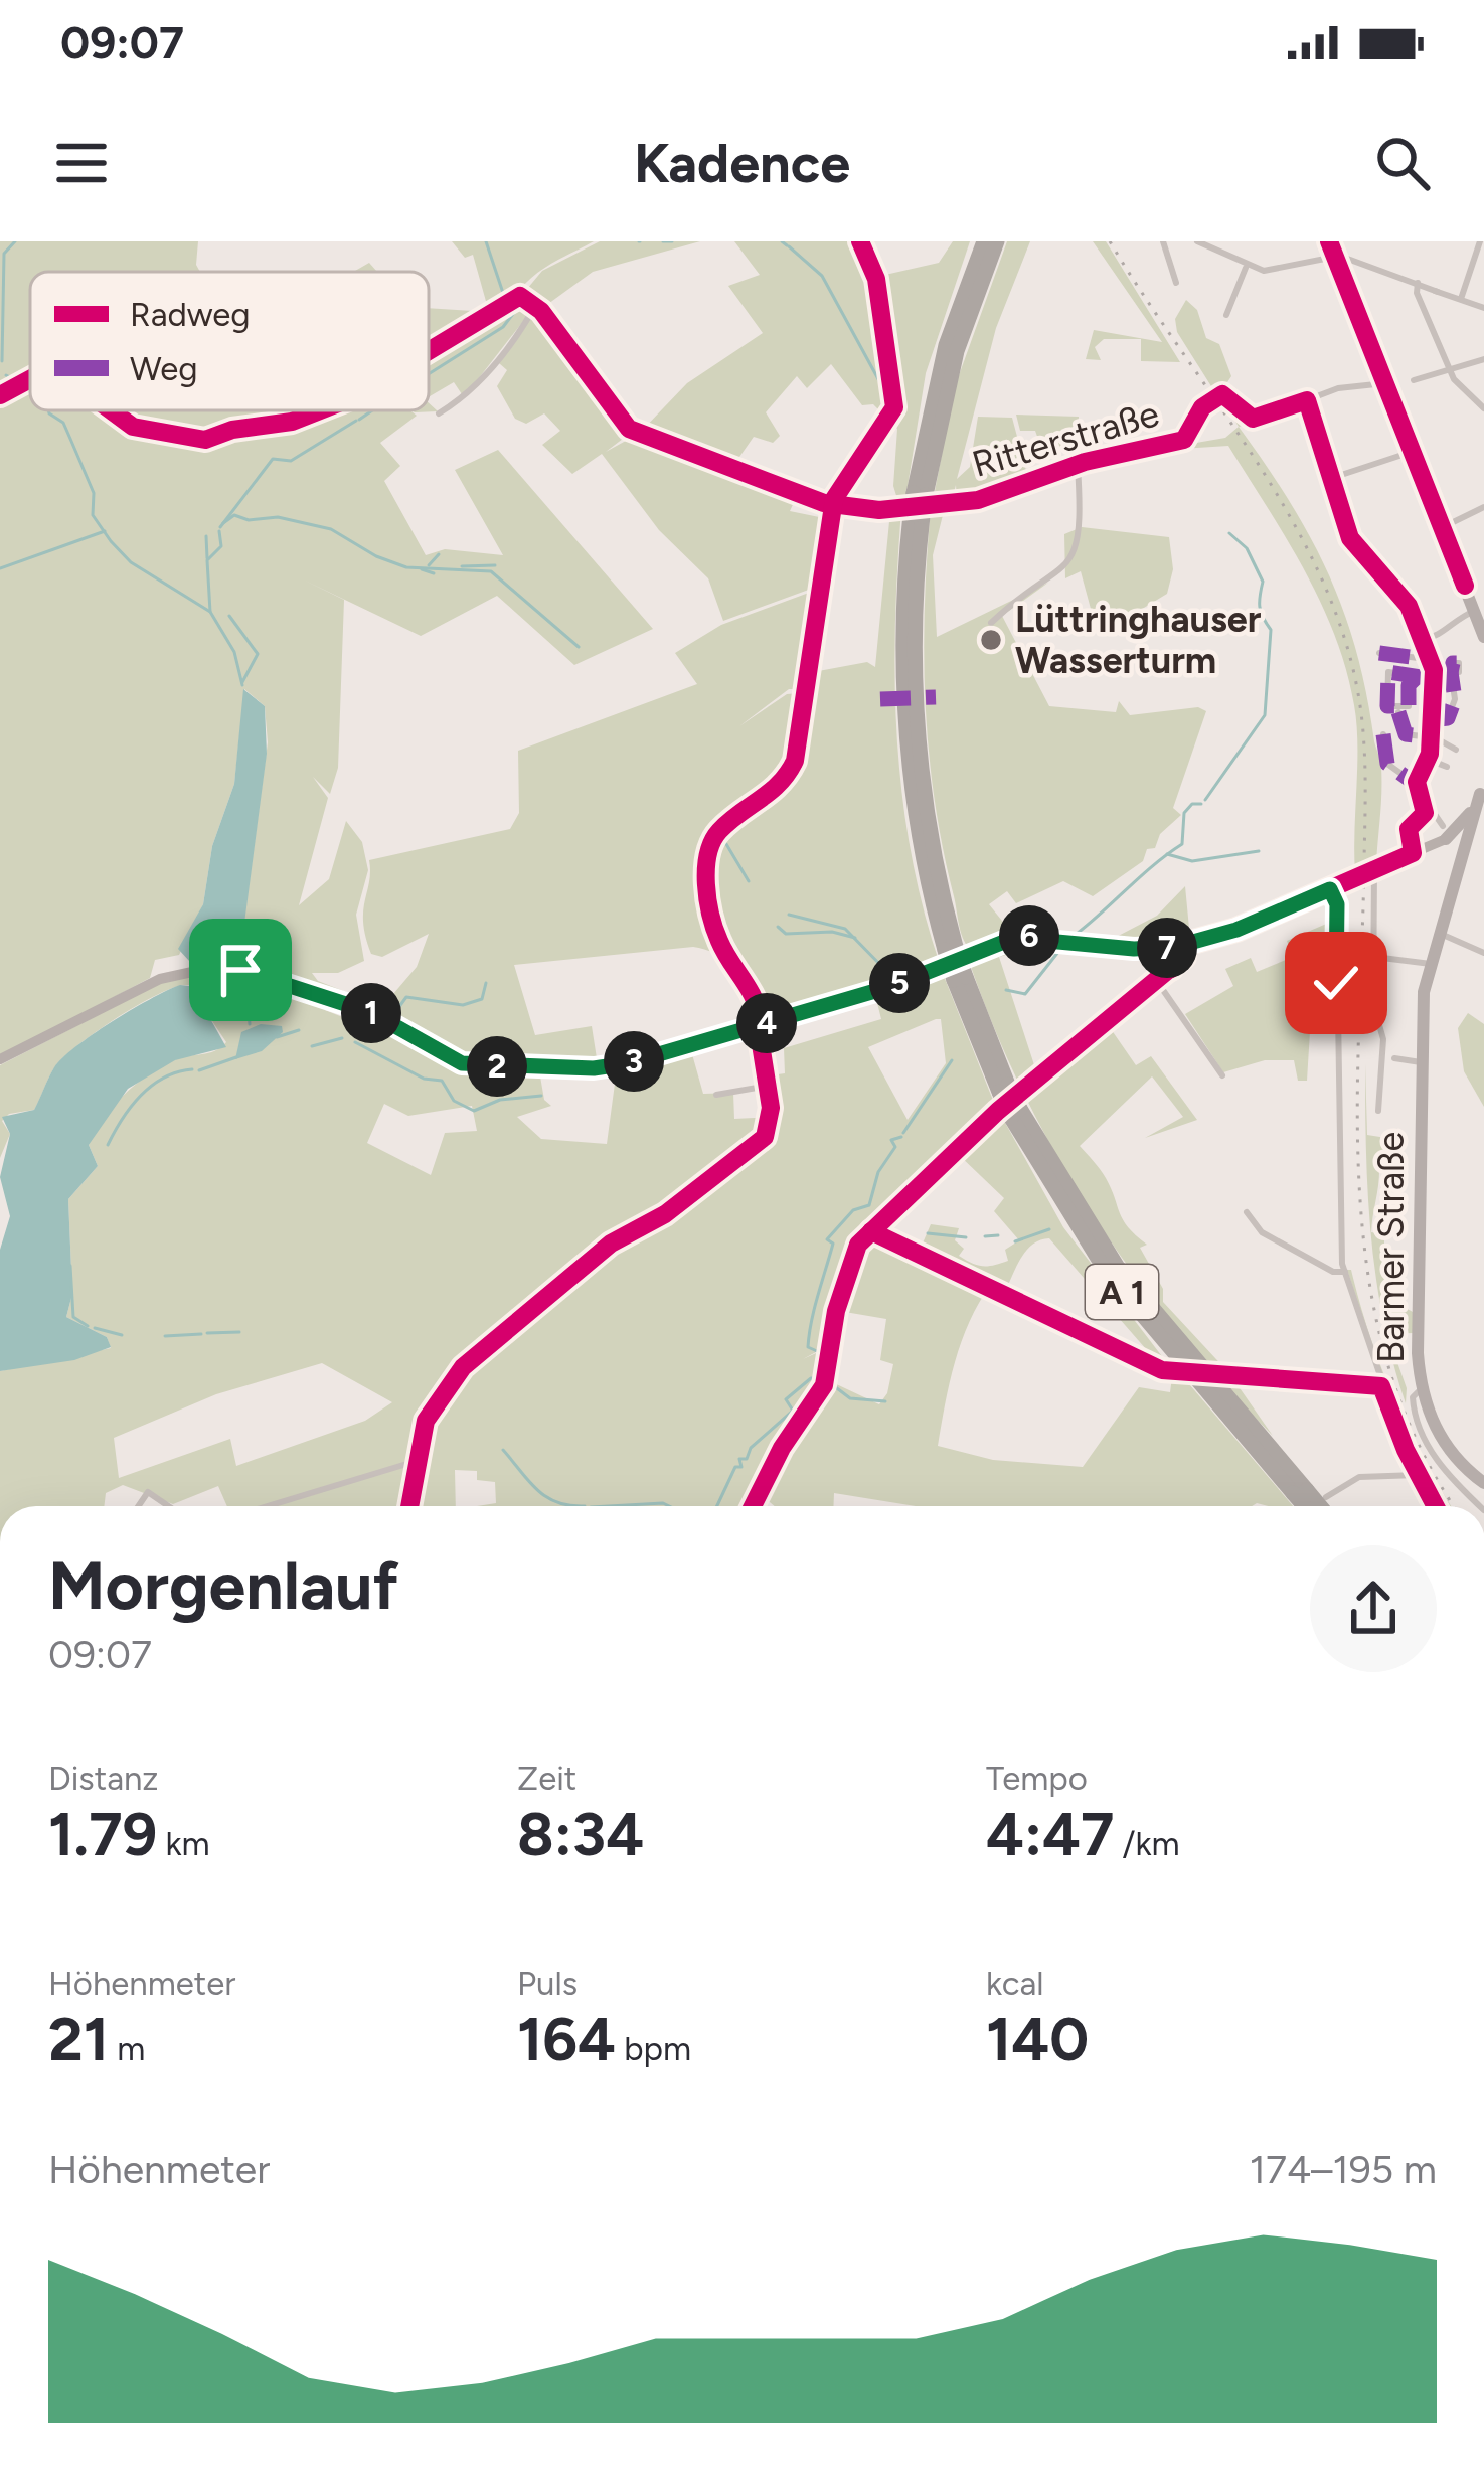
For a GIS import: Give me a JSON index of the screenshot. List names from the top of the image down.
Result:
{
  "streets": {
    "highway": ["A 1"],
    "main road": ["Barmer Straße"],
    "street": ["Ritterstraße"]
  },
  "crossings": [
    ["Ritterstraße", "A 1"]
  ],
  "places": ["Lüttringhauser Wasserturm"],
  "legend": ["Radweg", "Weg"],
  "page": {
    "status": "09:07",
    "header": "Kadence",
    "pins": [
      "6",
      "7",
      "5",
      "1",
      "4",
      "3",
      "2"
    ],
    "heading": ["Morgenlauf", "09:07"],
    "stats": [
      ["Distanz", "1.79 km"],
      ["Zeit", "8:34"],
      ["Tempo", "4:47 /km"],
      ["Höhenmeter", "21 m"],
      ["Puls", "164 bpm"],
      ["kcal", "140"]
    ],
    "chart": ["Höhenmeter", "174–195 m"]
  }
}
